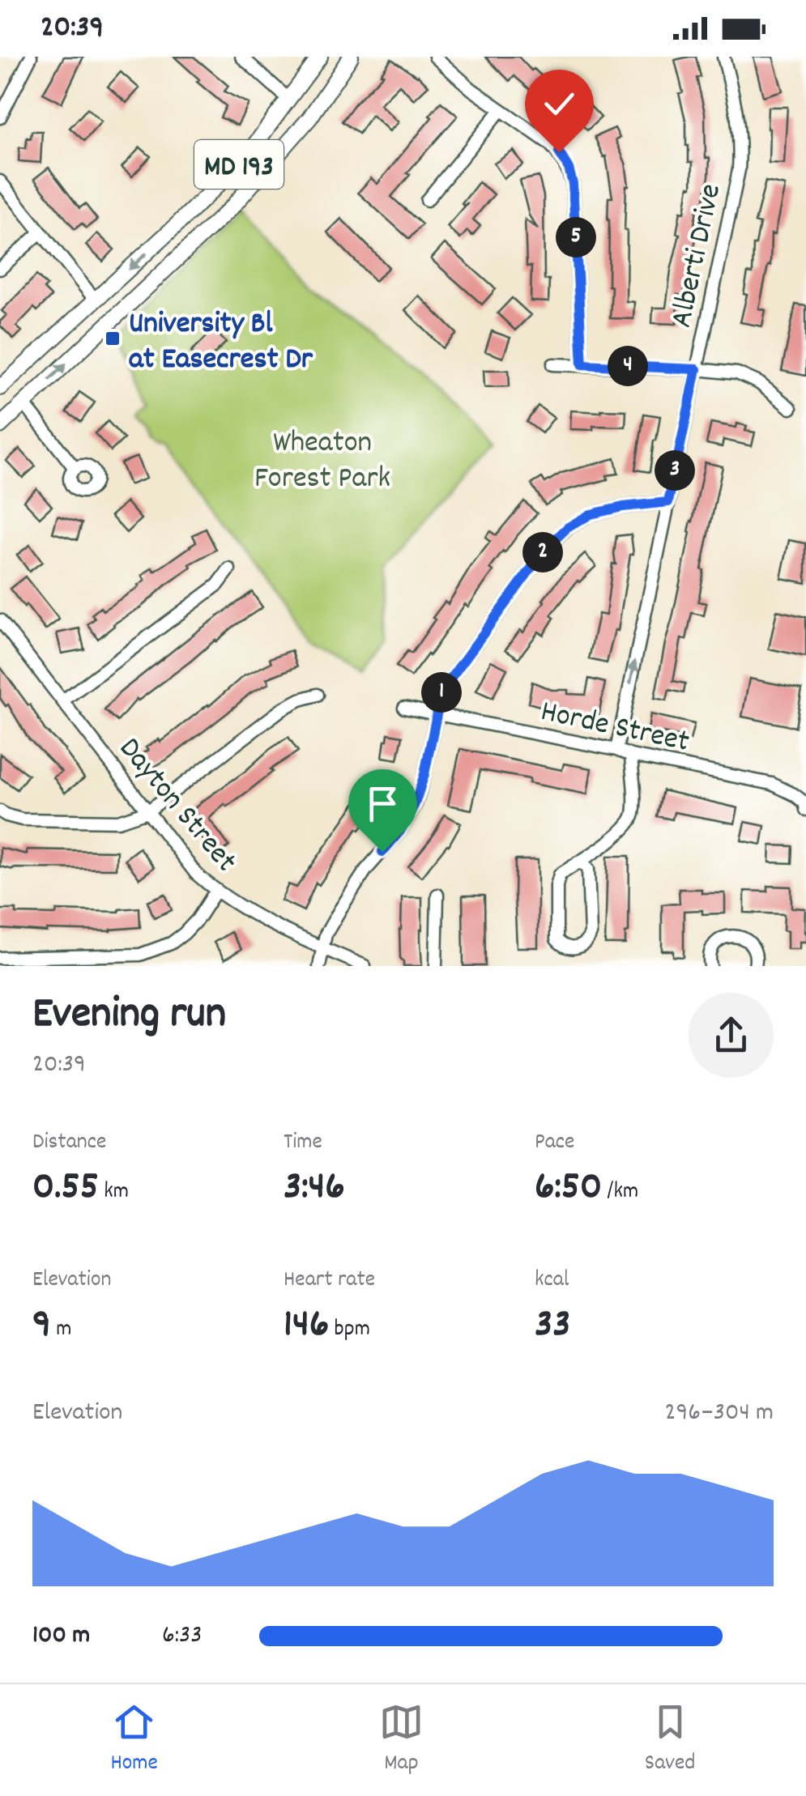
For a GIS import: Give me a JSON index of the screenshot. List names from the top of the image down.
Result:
{
  "streets": {
    "main road": ["MD 193"],
    "street": ["Alberti Drive", "Horde Street", "Dayton Street"]
  },
  "crossings": [
    ["Alberti Drive", "Horde Street"]
  ],
  "one_way": ["Alberti Drive"],
  "parks": ["Wheaton Forest Park"],
  "places": {
    "transit": ["University Bl at Easecrest Dr"]
  },
  "page": {
    "status": "20:39",
    "pins": [
      "5",
      "4",
      "3",
      "2",
      "1"
    ],
    "heading": ["Evening run", "20:39"],
    "stats": [
      ["Distance", "0.55 km"],
      ["Time", "3:46"],
      ["Pace", "6:50 /km"],
      ["Elevation", "9 m"],
      ["Heart rate", "146 bpm"],
      ["kcal", "33"]
    ],
    "chart": ["Elevation", "296–304 m"],
    "list": [
      {
        "name": "100 m",
        "note": "6:33"
      }
    ],
    "tabs": ["Home", "Map", "Saved"]
  }
}
